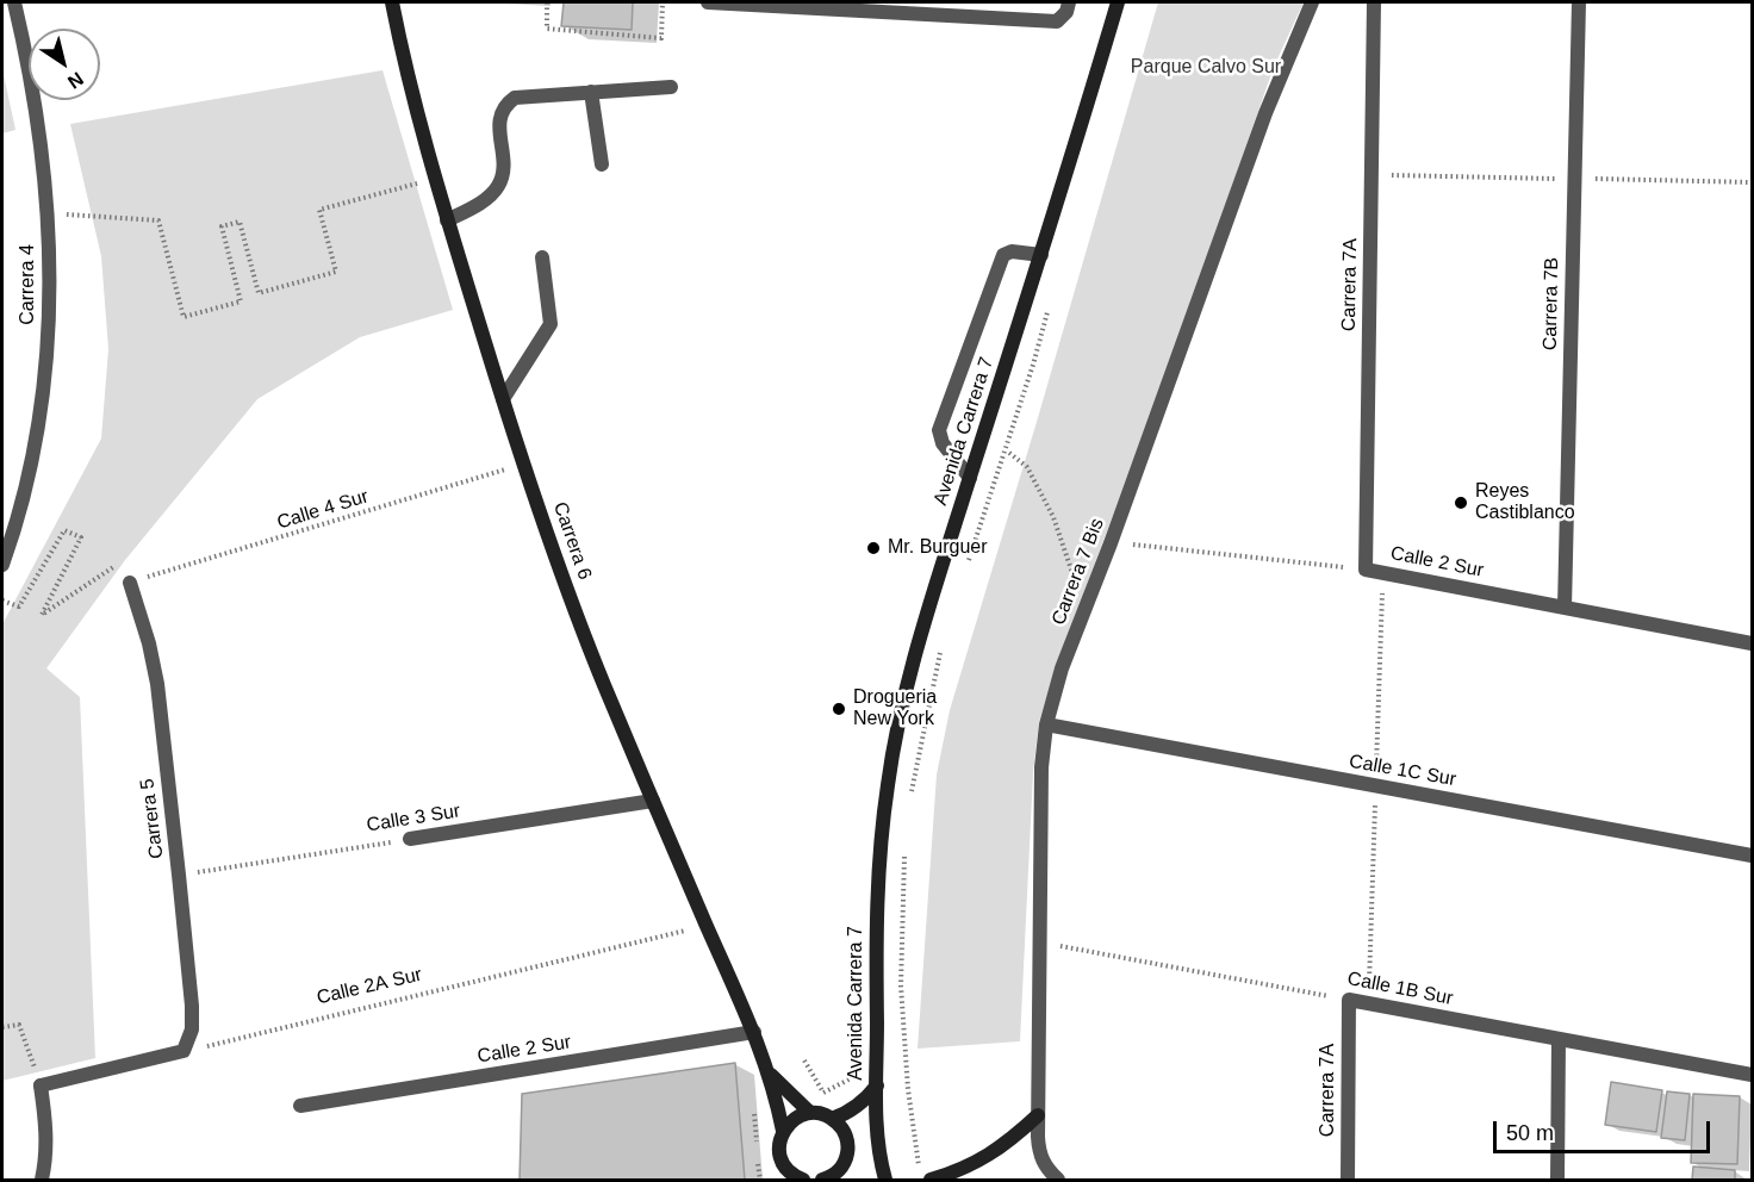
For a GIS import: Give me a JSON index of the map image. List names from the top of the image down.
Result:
{
  "streets": {
    "street": [
      "Carrera 4",
      "Carrera 7A",
      "Carrera 7B",
      "Avenida Carrera 7",
      "Carrera 6",
      "Calle 2 Sur",
      "Carrera 7 Bis",
      "Calle 1C Sur",
      "Carrera 5",
      "Calle 3 Sur",
      "Calle 1B Sur"
    ],
    "path": ["Calle 4 Sur", "Calle 2A Sur"]
  },
  "crossings": [
    ["Carrera 7A", "Calle 2 Sur"],
    ["Carrera 7A", "Calle 1B Sur"],
    ["Carrera 7B", "Calle 2 Sur"],
    ["Calle 4 Sur", "Carrera 6"],
    ["Calle 4 Sur", "Carrera 5"],
    ["Carrera 6", "Calle 2 Sur"],
    ["Carrera 6", "Calle 3 Sur"],
    ["Carrera 6", "Calle 2A Sur"],
    ["Calle 2 Sur", "Carrera 7 Bis"],
    ["Carrera 7 Bis", "Calle 1C Sur"],
    ["Carrera 7 Bis", "Calle 1B Sur"],
    ["Carrera 5", "Calle 3 Sur"],
    ["Carrera 5", "Calle 2A Sur"]
  ],
  "parks": ["Parque Calvo Sur"],
  "places": ["Reyes Castiblanco", "Mr. Burguer", "Drogueria New York"],
  "scale_bar": "50 m",
  "north": "bottom right"
}
